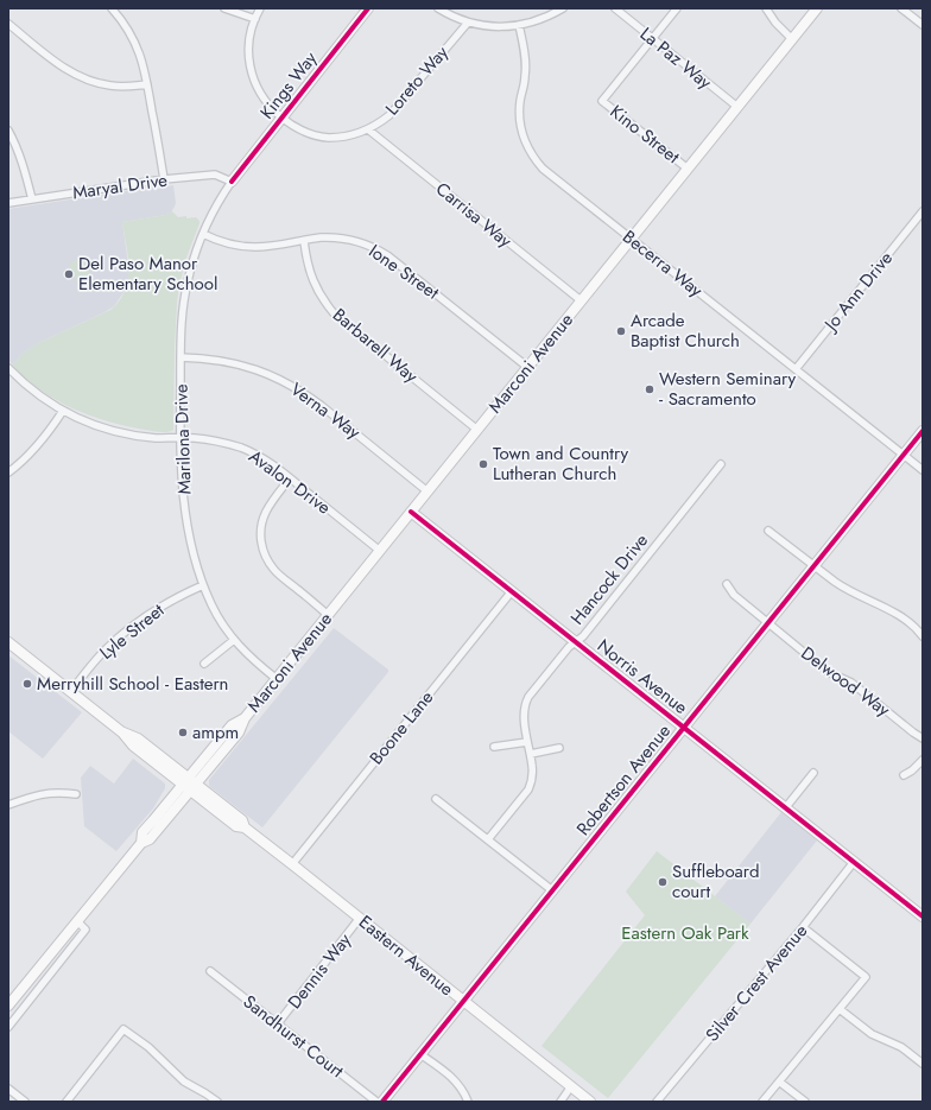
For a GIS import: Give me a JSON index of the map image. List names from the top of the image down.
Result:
{
  "streets": {
    "main road": [
      "Kings Way",
      "Marconi Avenue",
      "Norris Avenue",
      "Robertson Avenue",
      "Eastern Avenue"
    ],
    "street": [
      "La Paz Way",
      "Loreto Way",
      "Kino Street",
      "Maryal Drive",
      "Carrisa Way",
      "Becerra Way",
      "Ione Street",
      "Jo Ann Drive",
      "Barbarell Way",
      "Verna Way",
      "Marilona Drive",
      "Avalon Drive",
      "Hancock Drive",
      "Lyle Street",
      "Delwood Way",
      "Boone Lane",
      "Dennis Way",
      "Silver Crest Avenue",
      "Sandhurst Court"
    ]
  },
  "crossings": [
    ["La Paz Way", "Kino Street"],
    ["La Paz Way", "Marconi Avenue"],
    ["Loreto Way", "Kings Way"],
    ["Loreto Way", "Carrisa Way"],
    ["Kings Way", "Maryal Drive"],
    ["Kings Way", "Marilona Drive"],
    ["Kino Street", "Marconi Avenue"],
    ["Maryal Drive", "Marilona Drive"],
    ["Carrisa Way", "Marconi Avenue"],
    ["Becerra Way", "Jo Ann Drive"],
    ["Becerra Way", "Marconi Avenue"],
    ["Becerra Way", "Robertson Avenue"],
    ["Ione Street", "Barbarell Way"],
    ["Ione Street", "Marconi Avenue"],
    ["Ione Street", "Marilona Drive"],
    ["Barbarell Way", "Marconi Avenue"],
    ["Marconi Avenue", "Verna Way"],
    ["Marconi Avenue", "Marilona Drive"],
    ["Marconi Avenue", "Avalon Drive"],
    ["Marconi Avenue", "Norris Avenue"],
    ["Marconi Avenue", "Eastern Avenue"],
    ["Verna Way", "Marilona Drive"],
    ["Marilona Drive", "Avalon Drive"],
    ["Marilona Drive", "Lyle Street"],
    ["Hancock Drive", "Norris Avenue"],
    ["Lyle Street", "Eastern Avenue"],
    ["Norris Avenue", "Boone Lane"],
    ["Norris Avenue", "Robertson Avenue"],
    ["Norris Avenue", "Silver Crest Avenue"],
    ["Delwood Way", "Robertson Avenue"],
    ["Boone Lane", "Eastern Avenue"],
    ["Robertson Avenue", "Eastern Avenue"],
    ["Eastern Avenue", "Dennis Way"],
    ["Dennis Way", "Sandhurst Court"]
  ],
  "parks": ["Eastern Oak Park"],
  "places": [
    "Del Paso Manor Elementary School",
    "Arcade Baptist Church",
    "Western Seminary - Sacramento",
    "Town and Country Lutheran Church",
    "Merryhill School - Eastern",
    "ampm",
    "Suffleboard court"
  ]
}
